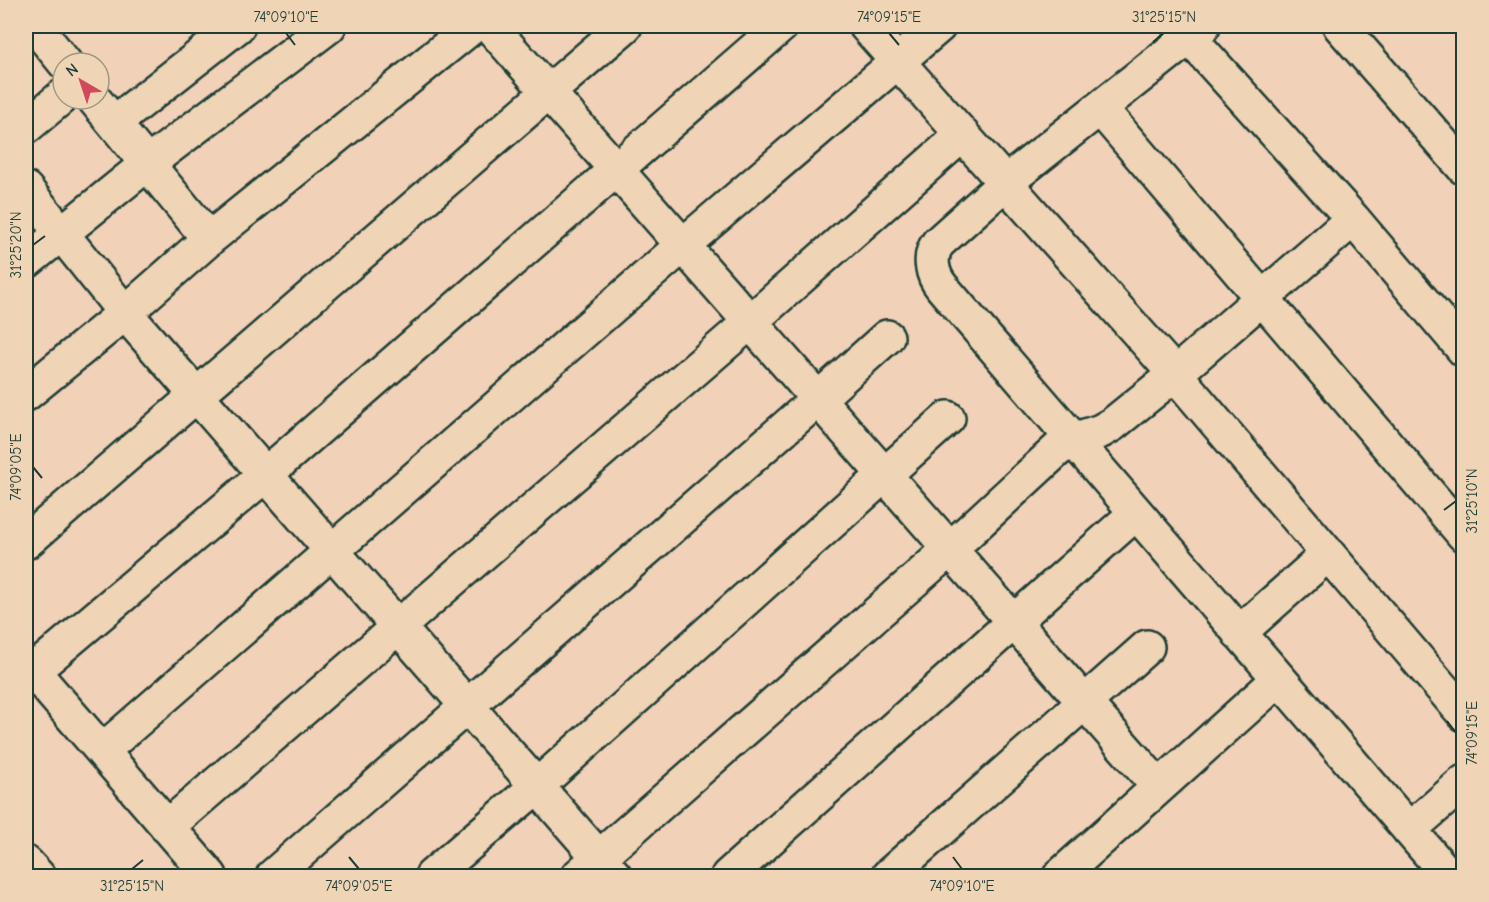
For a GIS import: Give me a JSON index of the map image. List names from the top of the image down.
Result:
{
  "north": "top left",
  "coordinates": [
    "74°09'10\"E",
    "74°09'15\"E",
    "31°25'15\"N",
    "31°25'20\"N",
    "74°09'05\"E",
    "31°25'10\"N"
  ]
}
